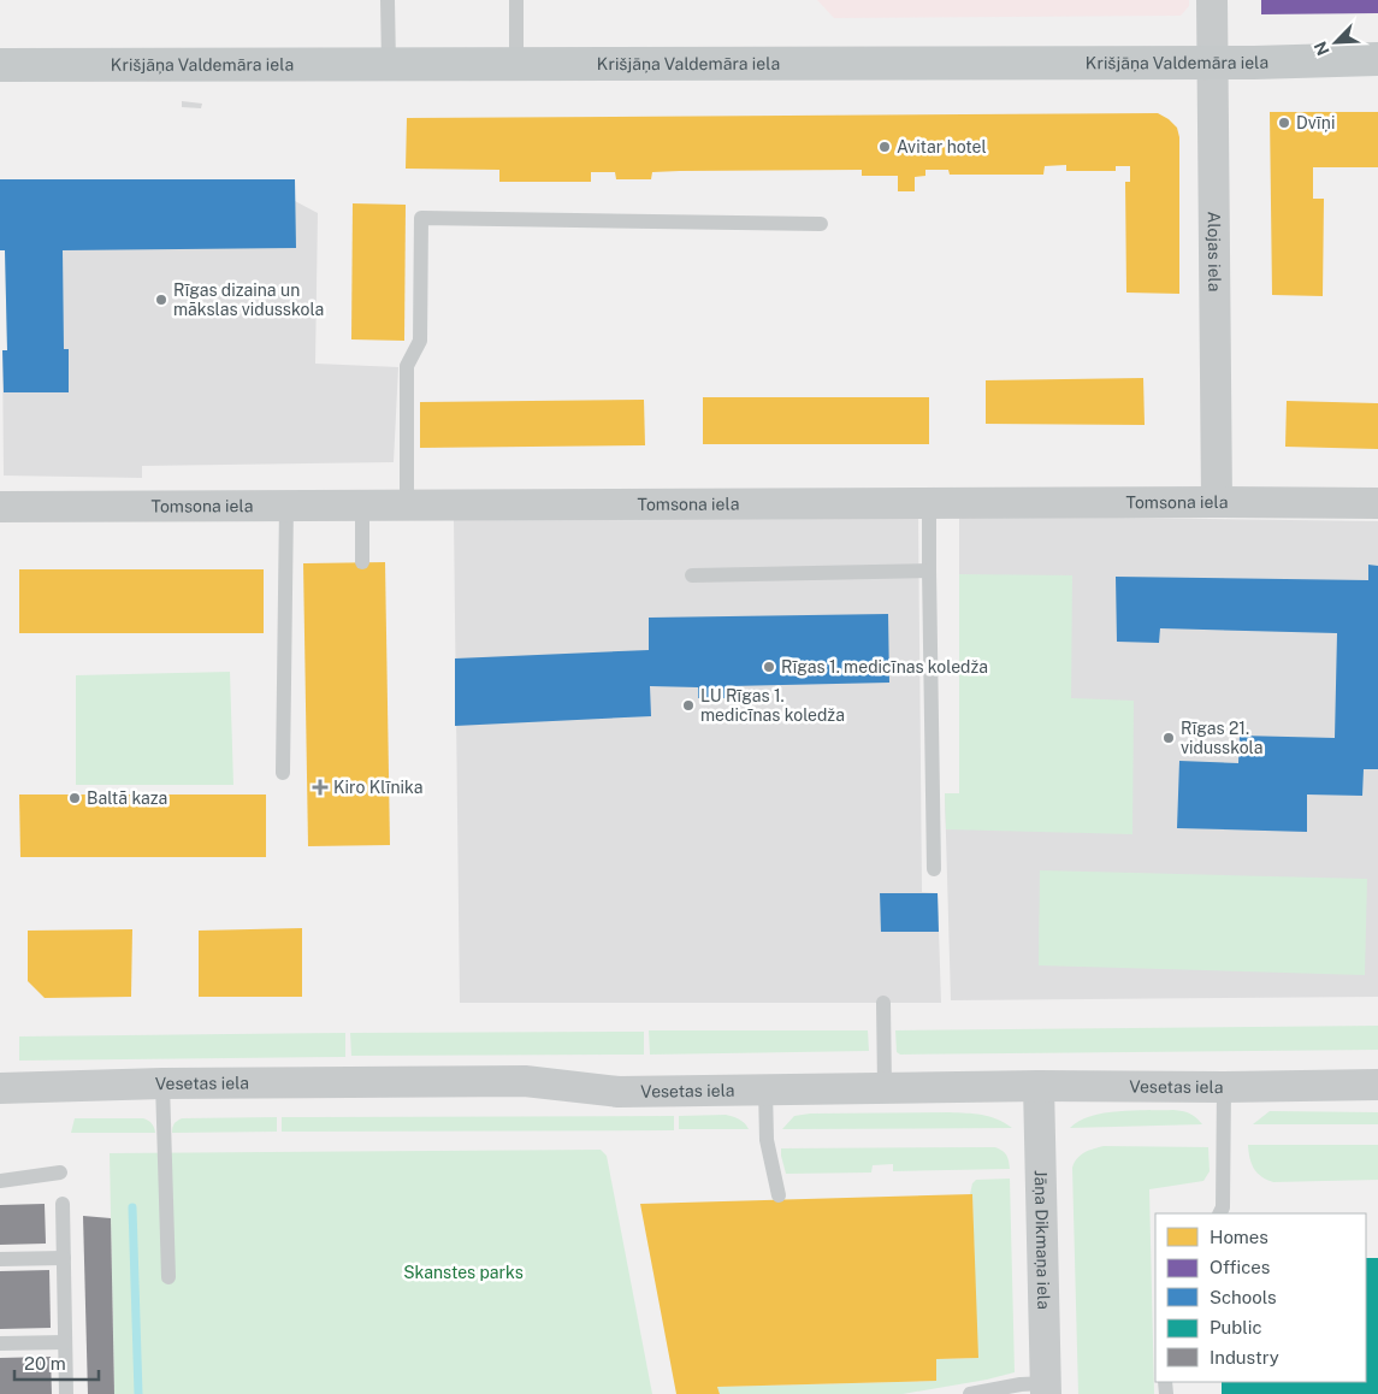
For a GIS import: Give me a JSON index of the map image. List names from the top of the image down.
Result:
{
  "streets": {
    "main road": ["Krišjāņa Valdemāra iela"],
    "street": [
      "Alojas iela",
      "Tomsona iela",
      "Vesetas iela",
      "Jāņa Dikmaņa iela"
    ]
  },
  "crossings": [
    ["Krišjāņa Valdemāra iela", "Alojas iela"],
    ["Alojas iela", "Tomsona iela"],
    ["Vesetas iela", "Jāņa Dikmaņa iela"]
  ],
  "parks": ["Skanstes parks"],
  "places": {
    "other": [
      "Dvīņi",
      "Avitar hotel",
      "Rīgas dizaina un mākslas vidusskola",
      "Rīgas 1. medicīnas koledža",
      "LU Rīgas 1. medicīnas koledža",
      "Rīgas 21. vidusskola",
      "Baltā kaza"
    ],
    "health": ["Kiro Klīnika"]
  },
  "legend": [
    "Homes",
    "Offices",
    "Schools",
    "Public",
    "Industry"
  ],
  "scale_bar": "20 m",
  "north": "bottom left"
}
